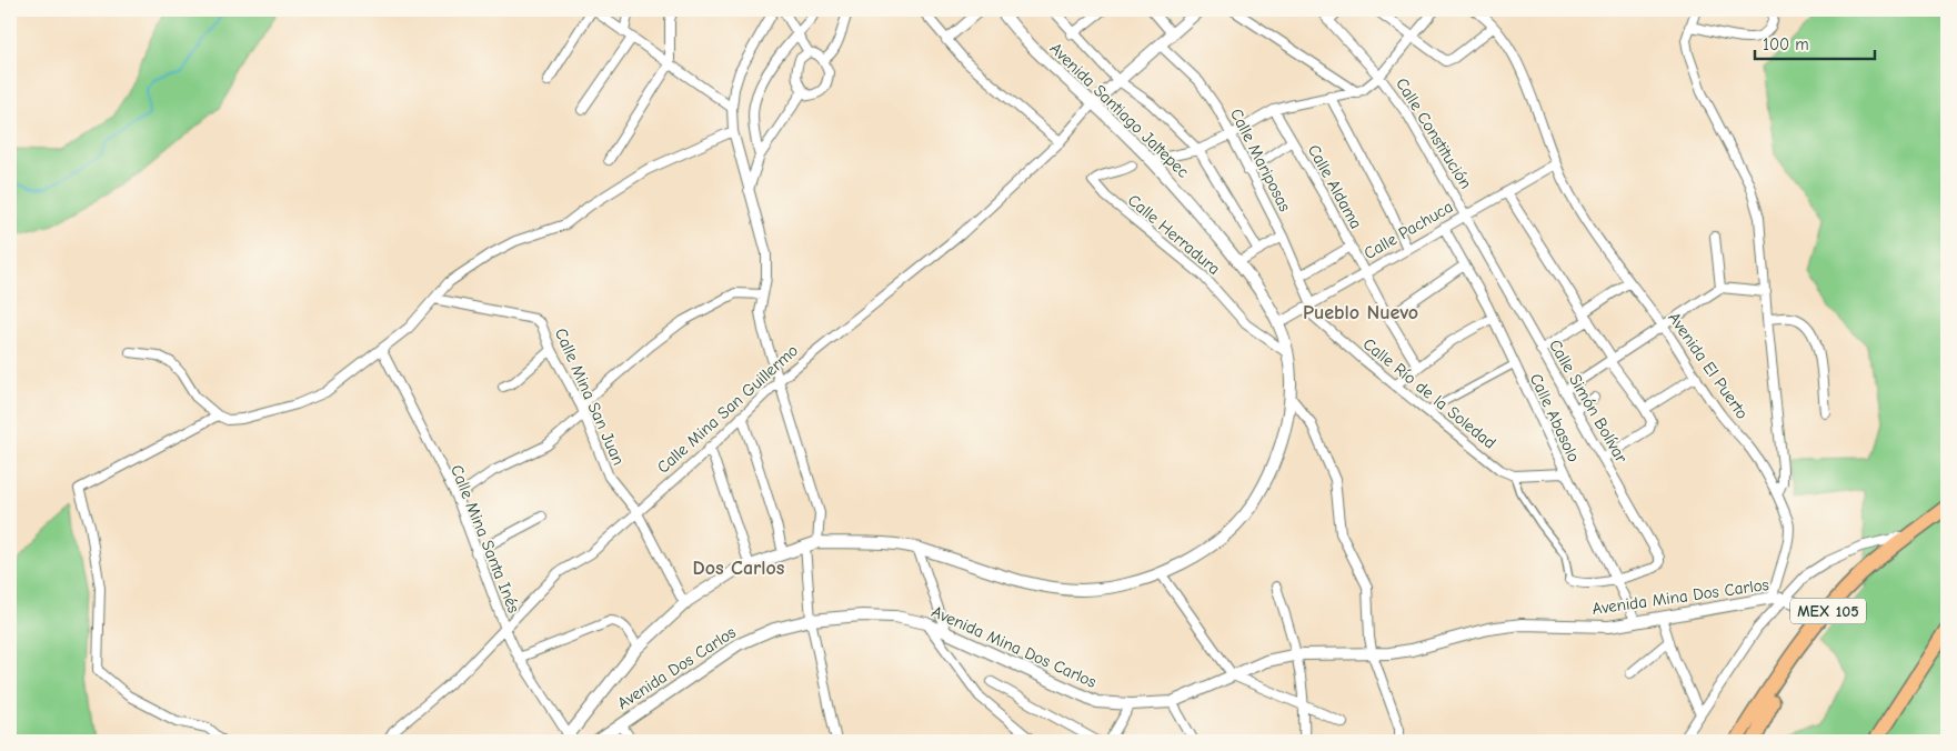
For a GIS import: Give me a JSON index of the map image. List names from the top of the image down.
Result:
{
  "streets": {
    "main road": ["MEX 105"],
    "street": [
      "Avenida Santiago Jaltepec",
      "Calle Constitución",
      "Calle Mariposas",
      "Calle Aldama",
      "Calle Pachuca",
      "Calle Herradura",
      "Avenida El Puerto",
      "Calle Río de la Soledad",
      "Calle Mina San Juan",
      "Calle Simón Bolívar",
      "Calle Mina San Guillermo",
      "Calle Abasolo",
      "Calle Mina Santa Inés",
      "Avenida Mina Dos Carlos",
      "Avenida Dos Carlos"
    ]
  },
  "crossings": [
    ["Avenida Santiago Jaltepec", "Calle Pachuca"],
    ["Avenida Santiago Jaltepec", "Calle Herradura"],
    ["Avenida Santiago Jaltepec", "Calle Mina San Juan"],
    ["Avenida Santiago Jaltepec", "Calle Mina San Guillermo"],
    ["Avenida Santiago Jaltepec", "Calle Mina Santa Inés"],
    ["Calle Constitución", "Calle Pachuca"],
    ["Calle Constitución", "Calle Simón Bolívar"],
    ["Calle Mariposas", "Calle Pachuca"],
    ["Calle Mariposas", "Calle Río de la Soledad"],
    ["Calle Aldama", "Calle Pachuca"],
    ["Calle Pachuca", "Avenida El Puerto"],
    ["Calle Pachuca", "Calle Río de la Soledad"],
    ["Calle Pachuca", "Calle Simón Bolívar"],
    ["Calle Pachuca", "Calle Abasolo"],
    ["Avenida El Puerto", "Avenida Mina Dos Carlos"],
    ["Calle Mina San Juan", "Calle Mina San Guillermo"],
    ["Calle Simón Bolívar", "Calle Abasolo"],
    ["Calle Mina San Guillermo", "Calle Mina Santa Inés"],
    ["Calle Abasolo", "Avenida Mina Dos Carlos"],
    ["Avenida Mina Dos Carlos", "MEX 105"],
    ["Avenida Mina Dos Carlos", "Avenida Dos Carlos"]
  ],
  "districts": ["Pueblo Nuevo", "Dos Carlos"],
  "scale_bar": "100 m"
}
